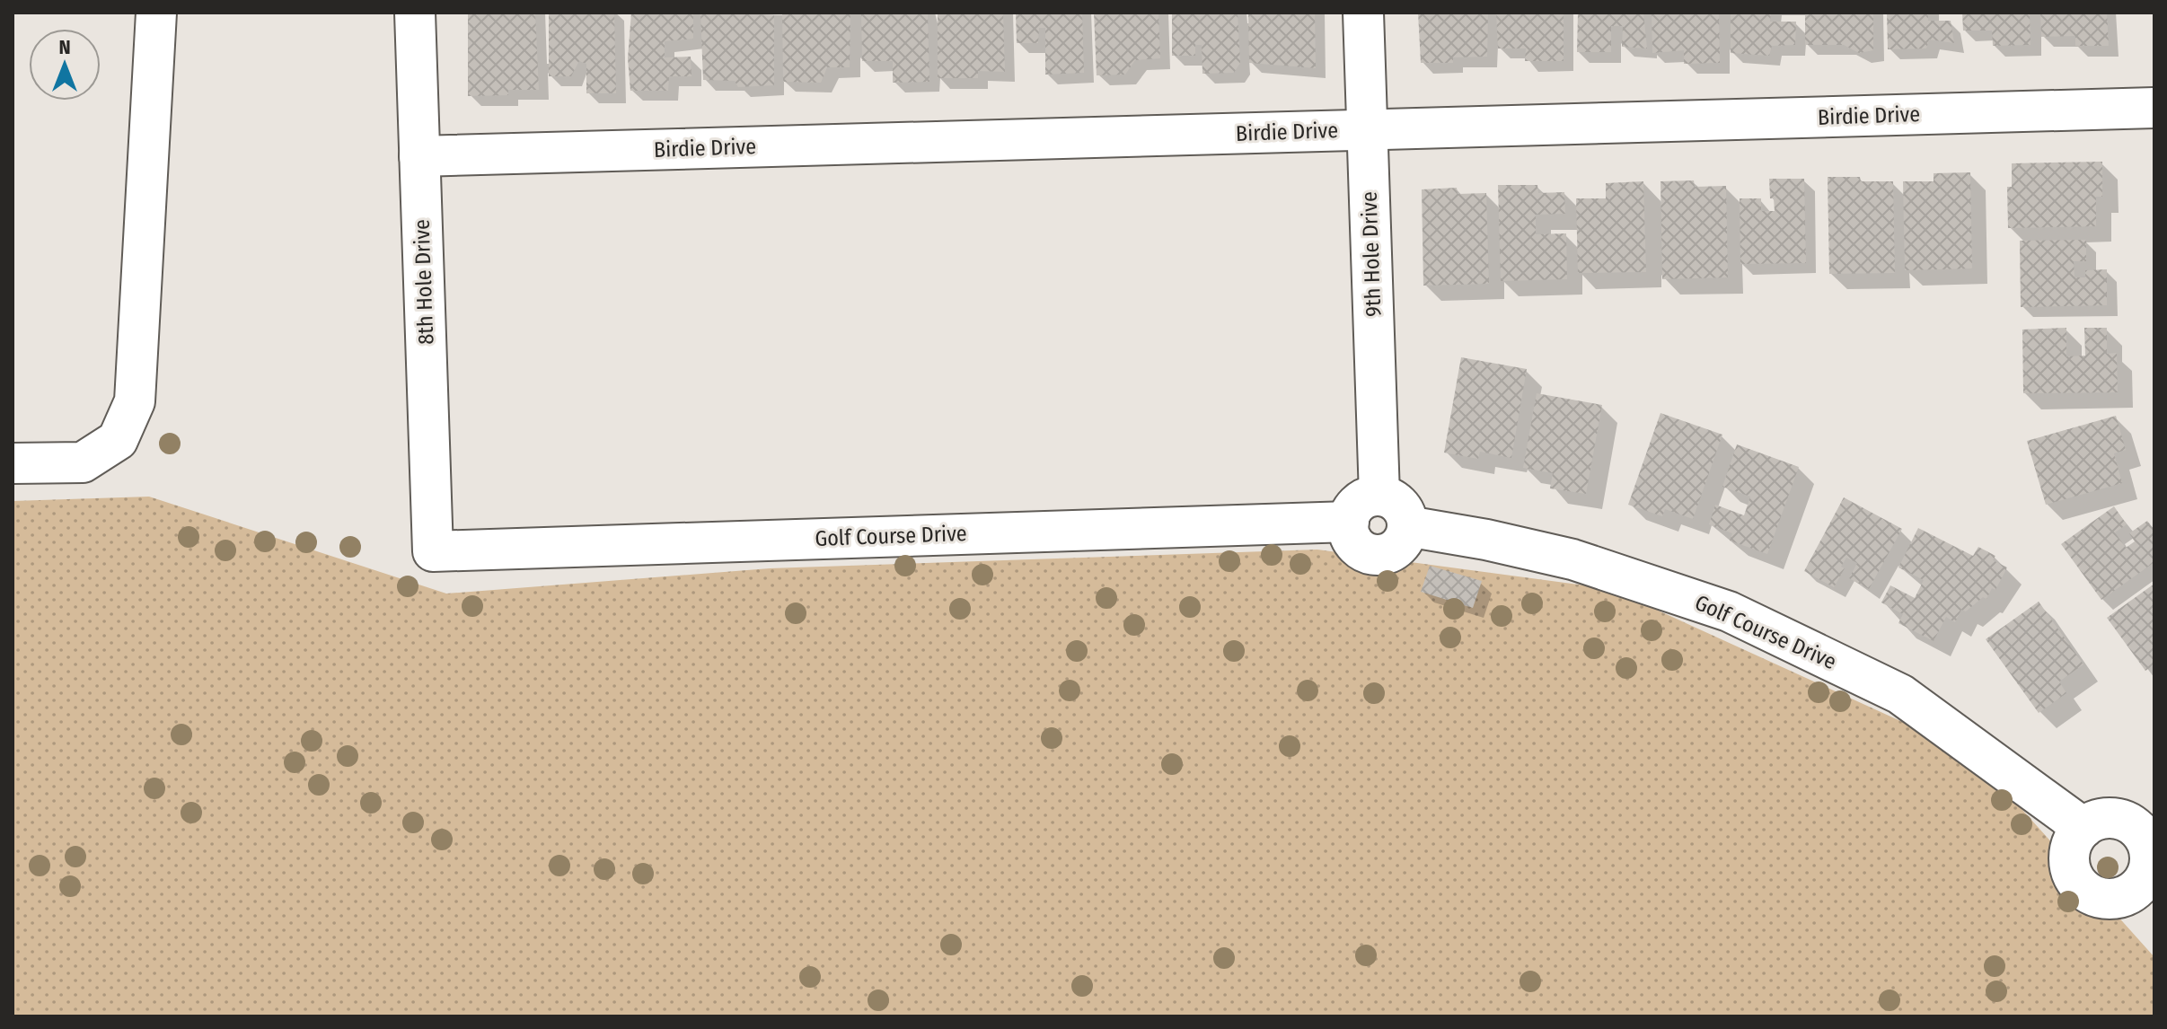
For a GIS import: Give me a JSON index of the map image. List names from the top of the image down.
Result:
{
  "streets": {
    "street": [
      "Birdie Drive",
      "9th Hole Drive",
      "8th Hole Drive",
      "Golf Course Drive"
    ]
  },
  "crossings": [
    ["Birdie Drive", "9th Hole Drive"],
    ["Birdie Drive", "8th Hole Drive"],
    ["9th Hole Drive", "Golf Course Drive"],
    ["8th Hole Drive", "Golf Course Drive"]
  ],
  "north": "top"
}
